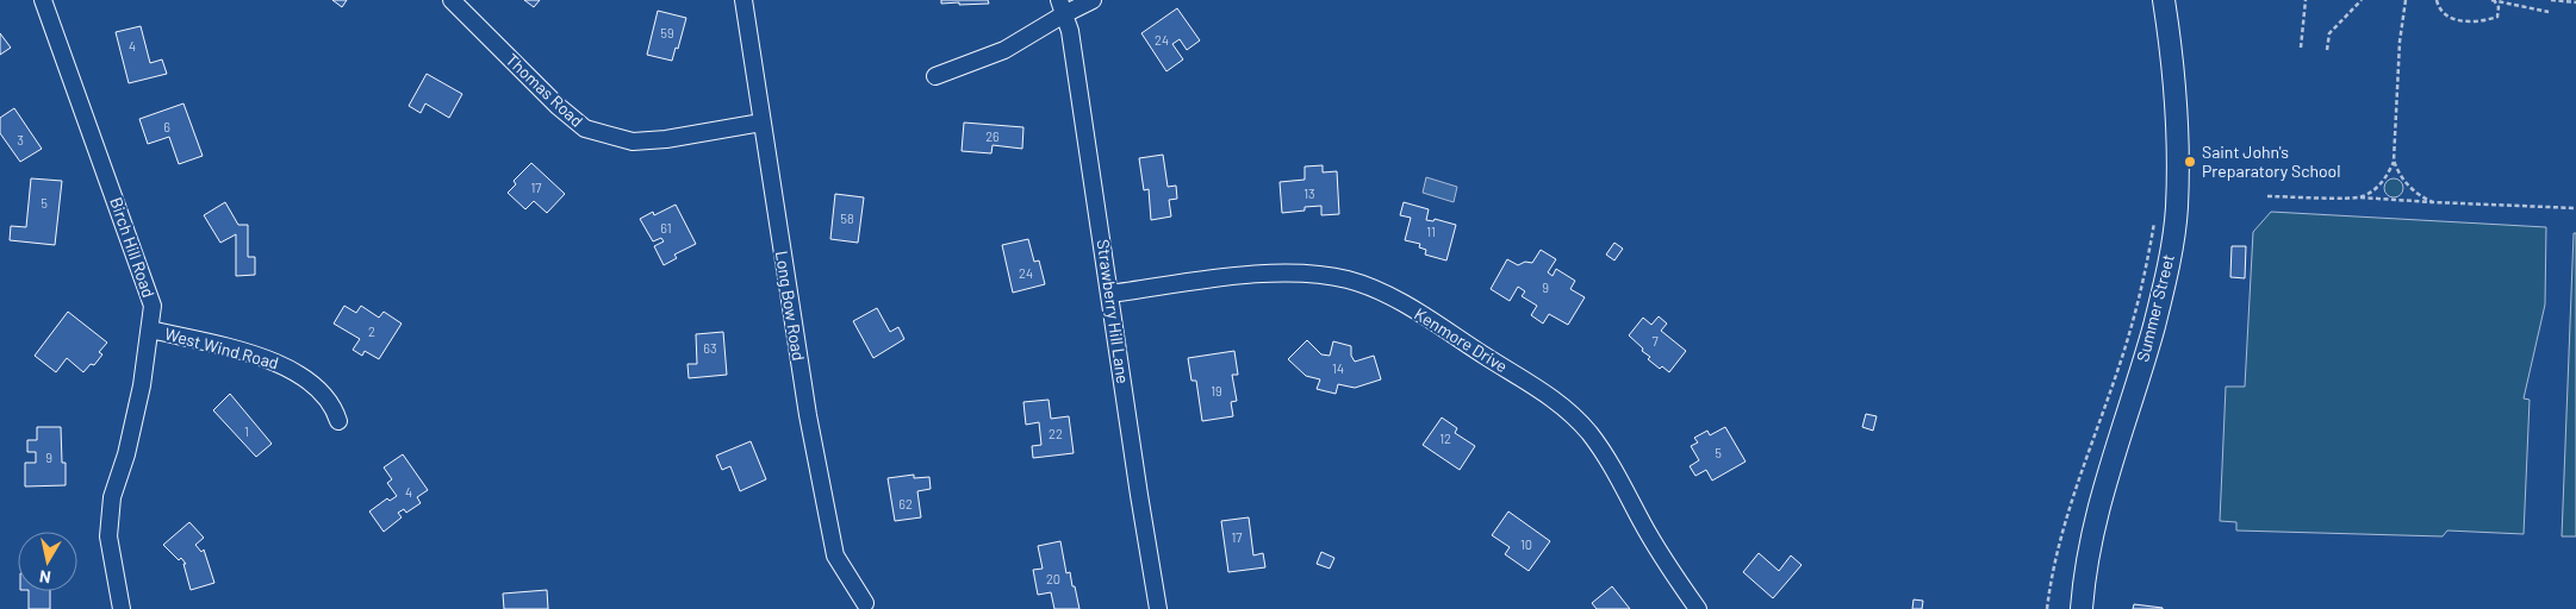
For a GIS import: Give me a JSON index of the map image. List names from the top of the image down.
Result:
{
  "streets": {
    "street": [
      "Thomas Road",
      "Birch Hill Road",
      "Long Bow Road",
      "Summer Street",
      "Strawberry Hill Lane",
      "Kenmore Drive",
      "West Wind Road"
    ]
  },
  "crossings": [
    ["Thomas Road", "Long Bow Road"],
    ["Birch Hill Road", "West Wind Road"],
    ["Strawberry Hill Lane", "Kenmore Drive"]
  ],
  "places": ["Saint John's Preparatory School"],
  "house_numbers": [
    "59",
    "24",
    "4",
    "6",
    "26",
    "3",
    "17",
    "13",
    "5",
    "58",
    "61",
    "11",
    "24",
    "9",
    "2",
    "7",
    "63",
    "14",
    "19",
    "1",
    "22",
    "12",
    "5",
    "9",
    "4",
    "62",
    "17",
    "10",
    "20"
  ],
  "north": "bottom"
}
